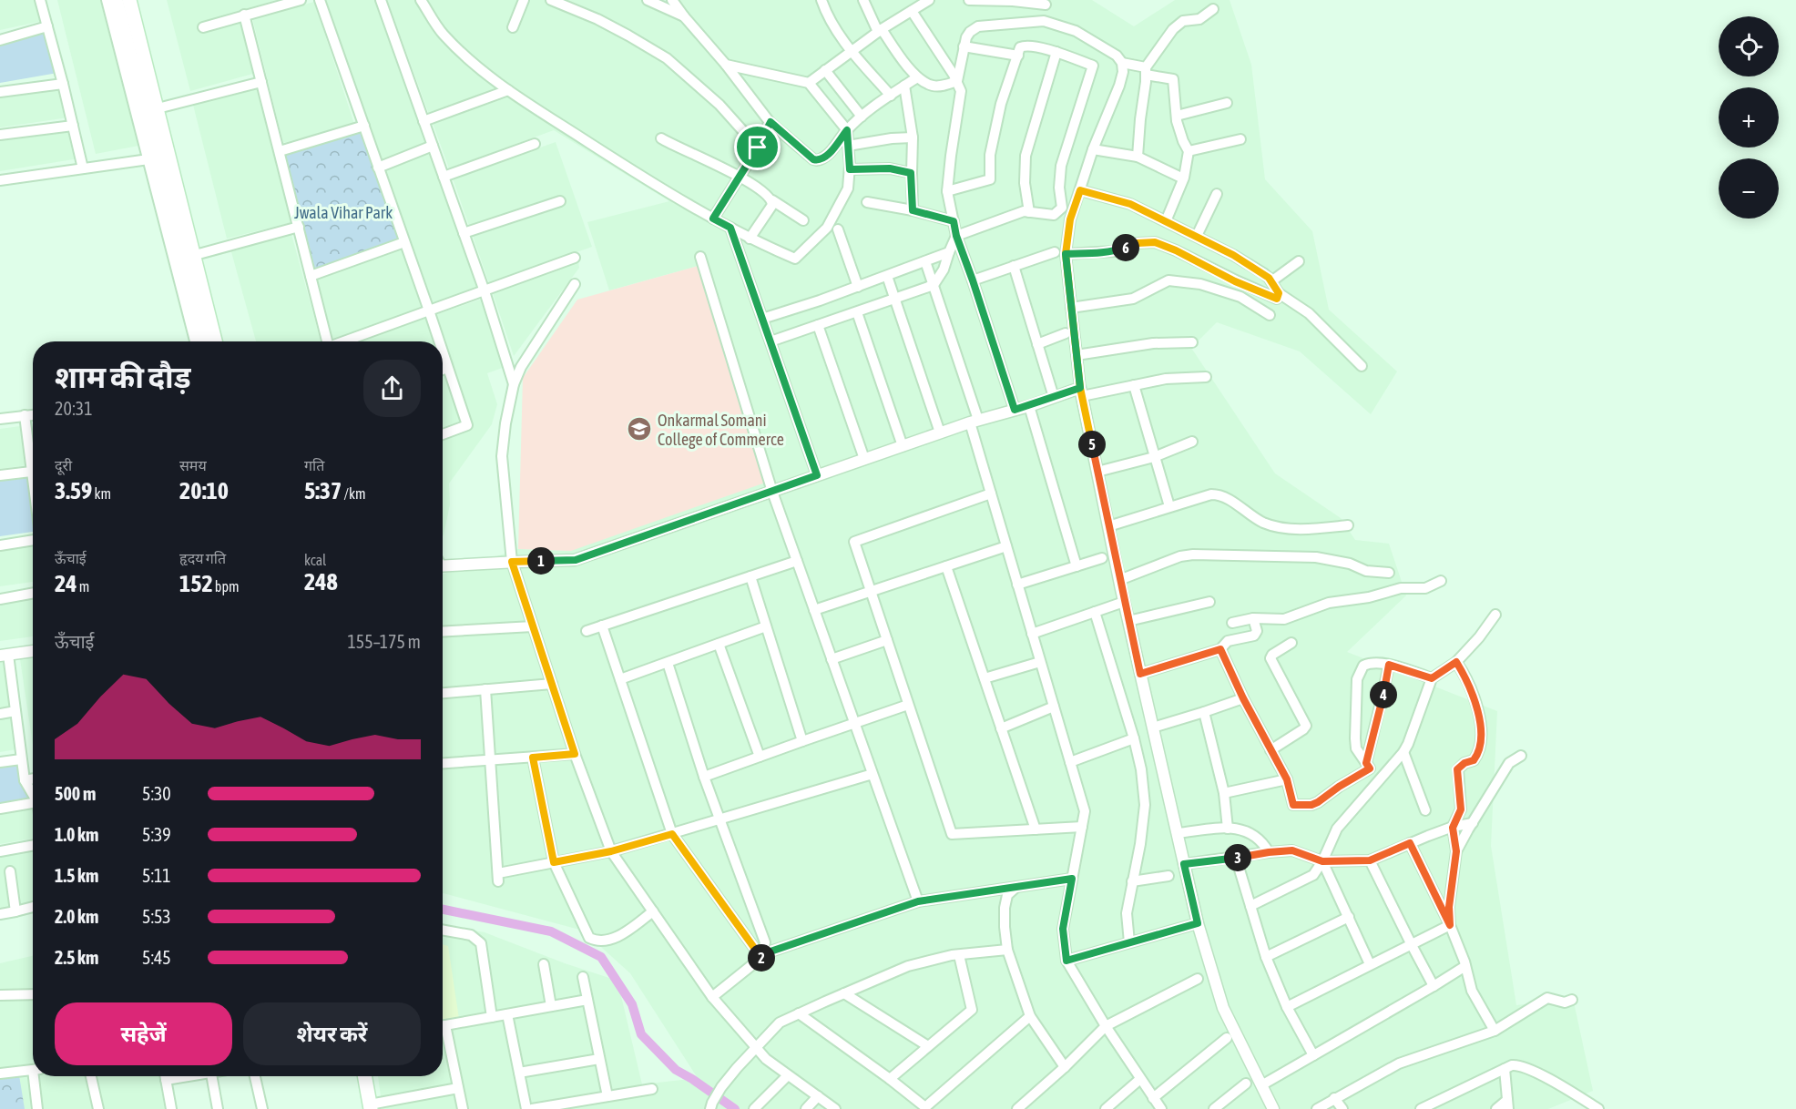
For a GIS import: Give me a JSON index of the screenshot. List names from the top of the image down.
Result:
{
  "parks": ["Jwala Vihar Park"],
  "places": {
    "school or university": ["Onkarmal Somani College of Commerce"]
  },
  "page": {
    "map_buttons": ["+", "−"],
    "pins": [
      "6",
      "5",
      "1",
      "4",
      "3",
      "2"
    ],
    "heading": ["शाम की दौड़", "20:31"],
    "stats": [
      ["दूरी", "3.59 km"],
      ["समय", "20:10"],
      ["गति", "5:37 /km"],
      ["ऊँचाई", "24 m"],
      ["हृदय गति", "152 bpm"],
      ["kcal", "248"]
    ],
    "chart": ["ऊँचाई", "155–175 m"],
    "list": [
      {
        "name": "500 m",
        "note": "5:30"
      },
      {
        "name": "1.0 km",
        "note": "5:39"
      },
      {
        "name": "1.5 km",
        "note": "5:11"
      },
      {
        "name": "2.0 km",
        "note": "5:53"
      },
      {
        "name": "2.5 km",
        "note": "5:45"
      }
    ],
    "buttons": ["सहेजें", "शेयर करें"]
  }
}
